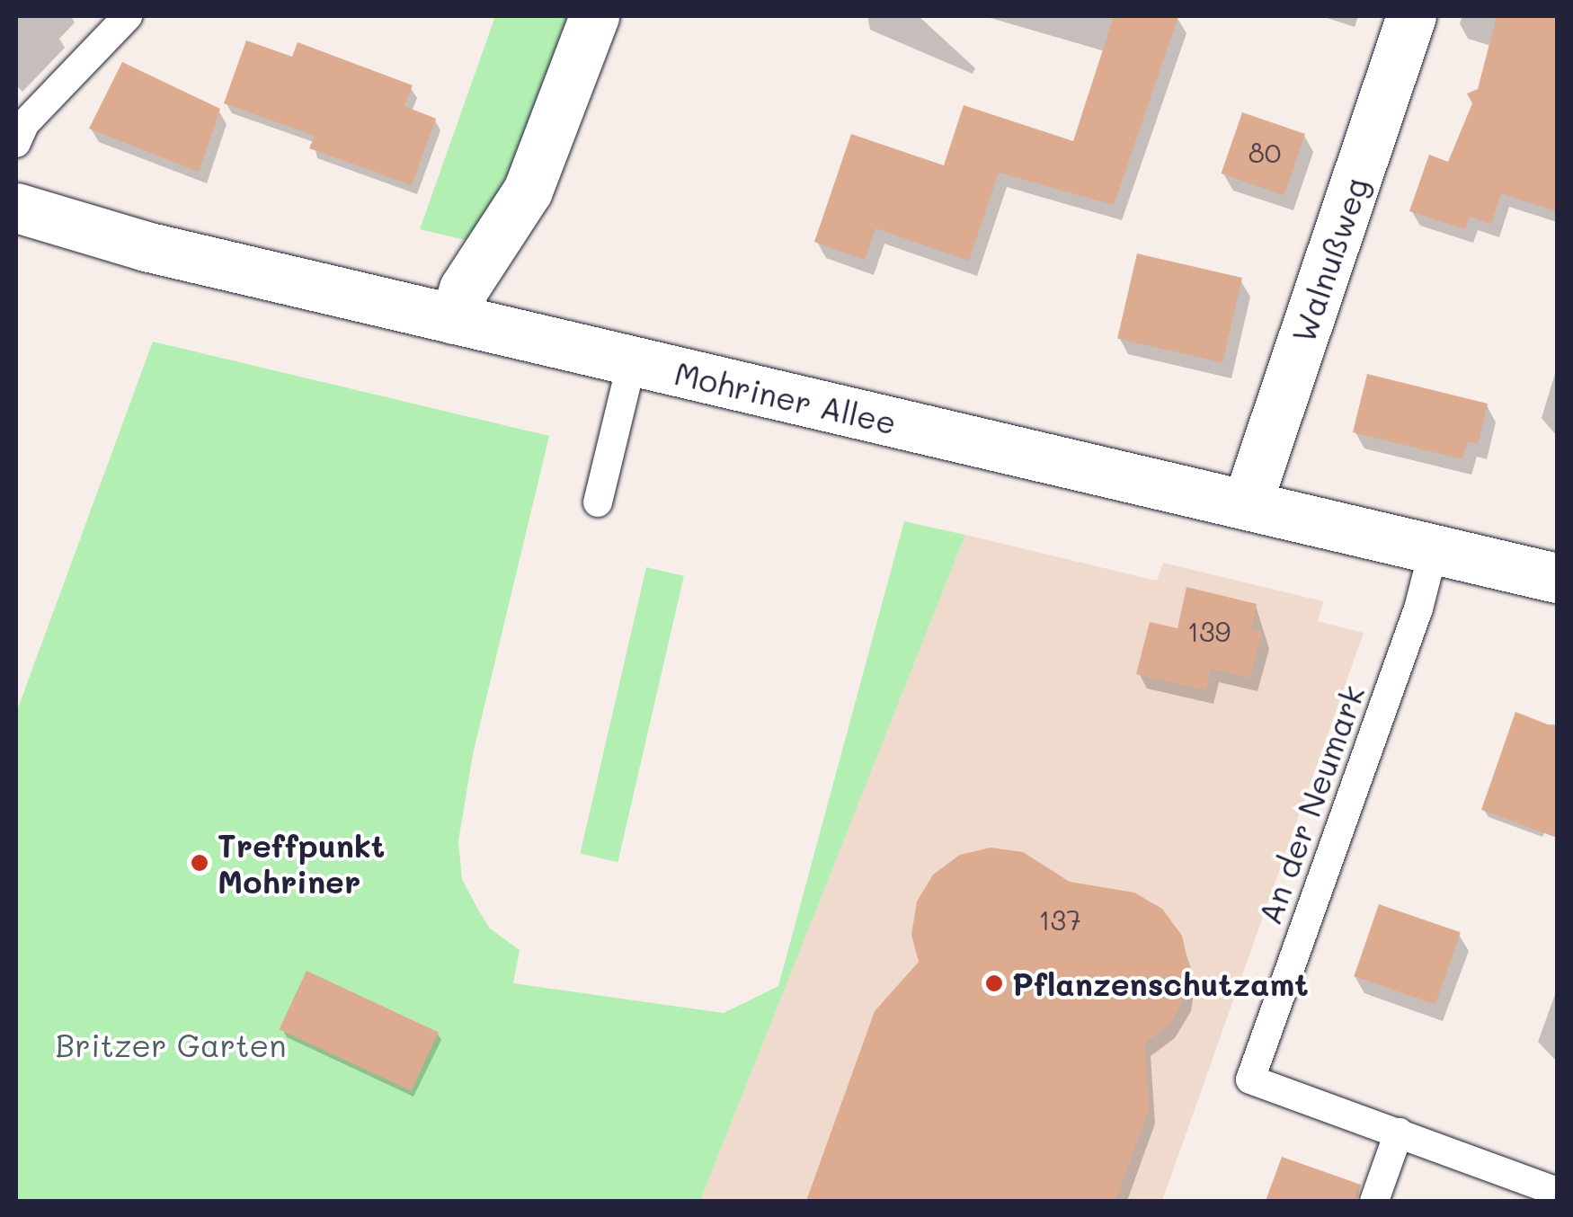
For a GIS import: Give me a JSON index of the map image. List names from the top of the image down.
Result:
{
  "streets": {
    "main road": ["Walnußweg", "Mohriner Allee"],
    "lane": ["An der Neumark"]
  },
  "crossings": [
    ["Walnußweg", "Mohriner Allee"],
    ["Mohriner Allee", "An der Neumark"]
  ],
  "parks": ["Britzer Garten"],
  "places": ["Treffpunkt Mohriner", "Pflanzenschutzamt"],
  "house_numbers": ["80", "139", "137"]
}
